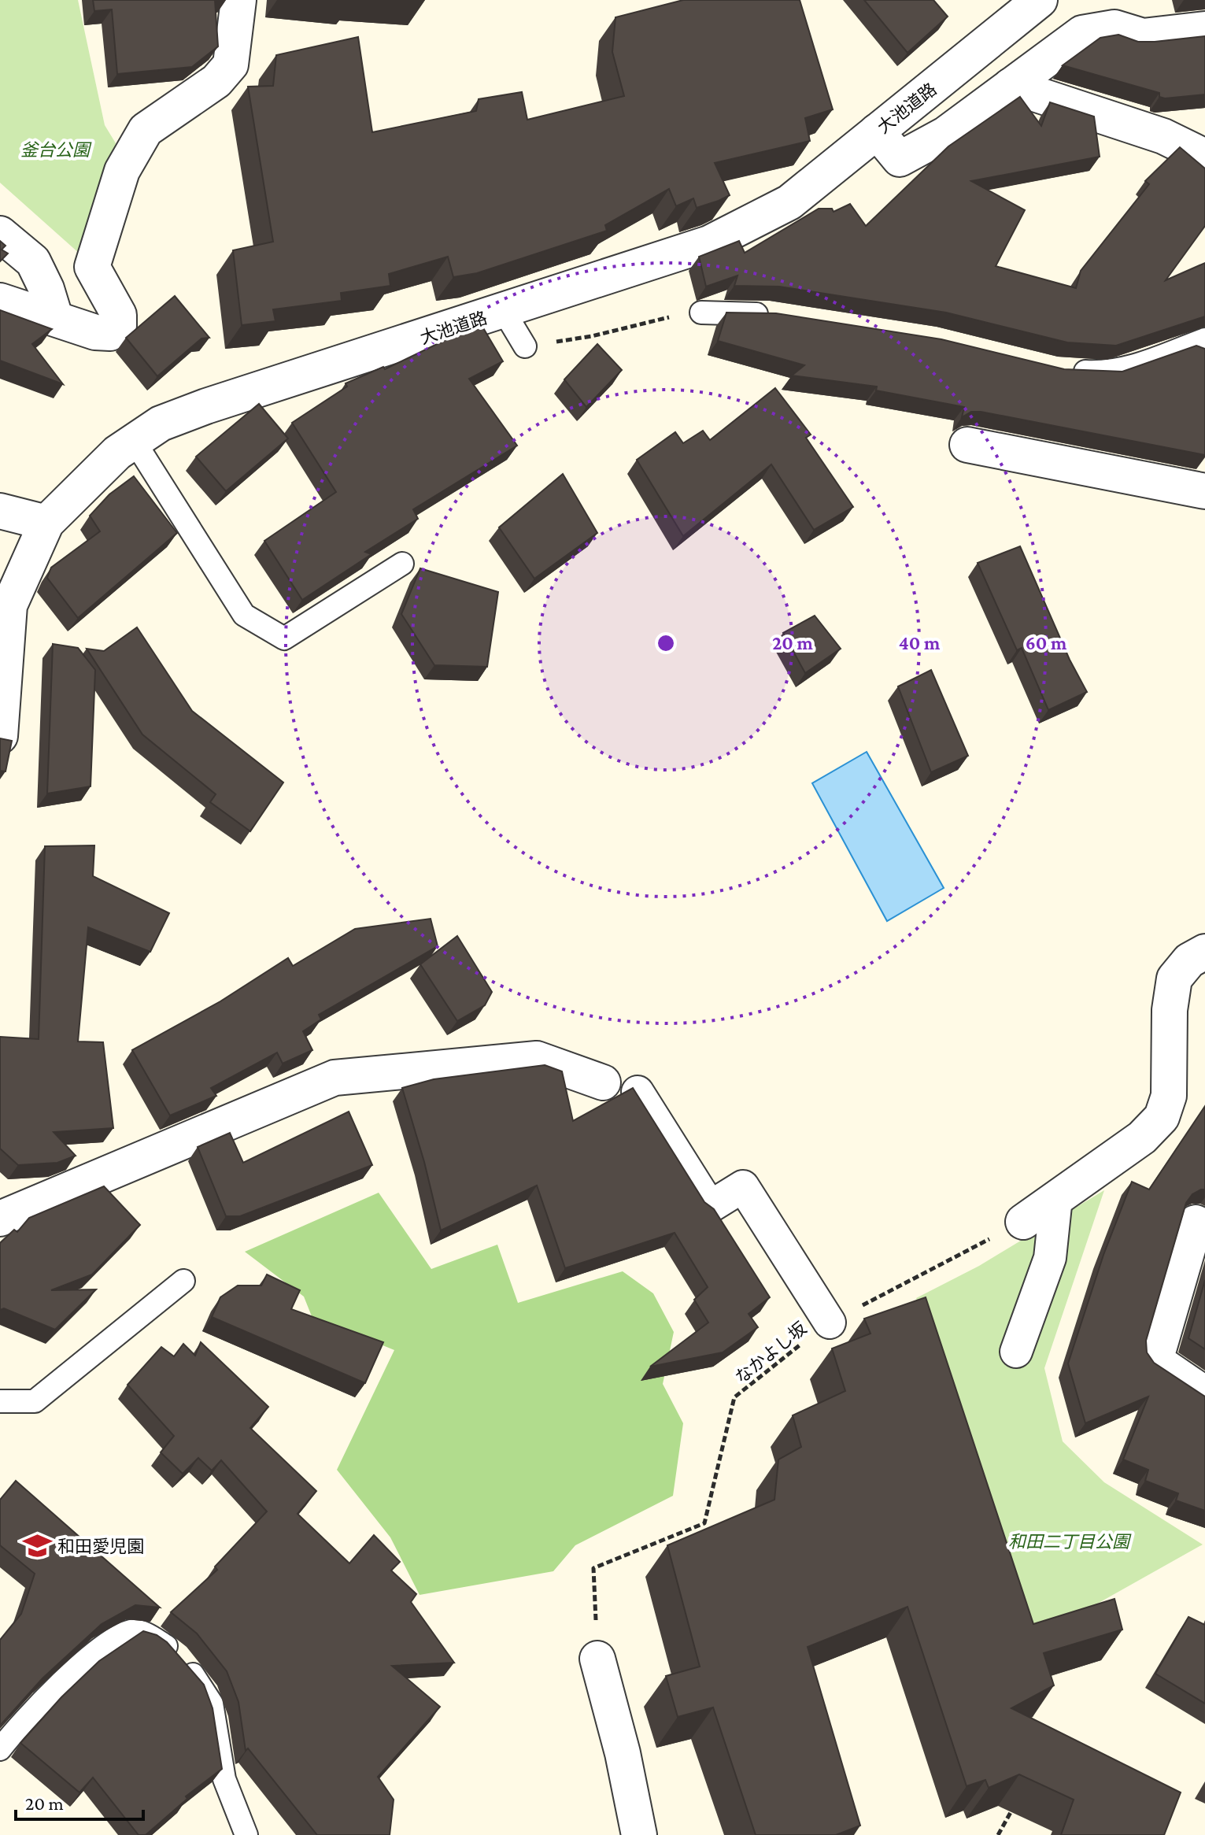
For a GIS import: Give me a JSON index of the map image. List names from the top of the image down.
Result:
{
  "streets": {
    "street": ["大池道路"],
    "path": ["なかよし坂"]
  },
  "parks": ["釜台公園", "和田二丁目公園"],
  "places": {
    "school or university": ["和田愛児園"]
  },
  "scale_bar": "20 m",
  "rings": ["20 m", "40 m", "60 m"]
}
